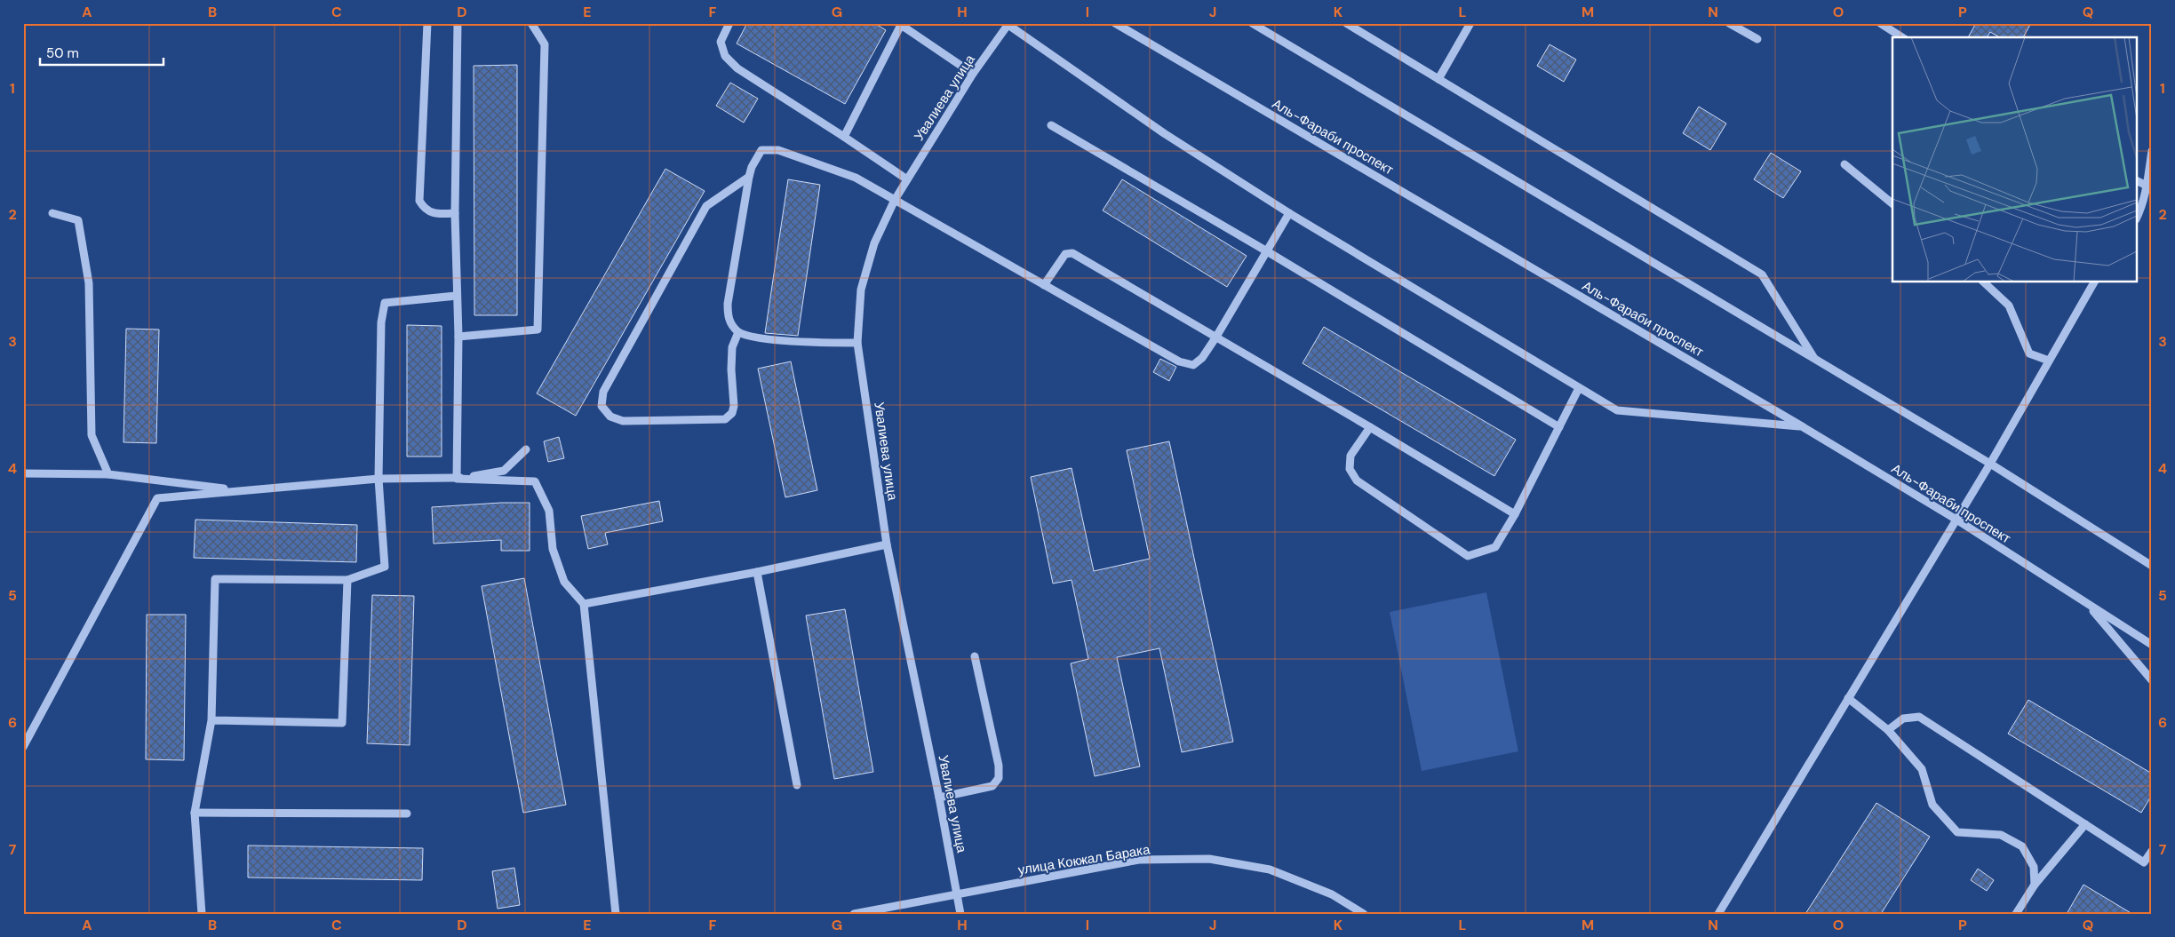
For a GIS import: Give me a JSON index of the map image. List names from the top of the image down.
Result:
{
  "streets": {
    "street": ["Увалиева улица", "Аль-Фараби проспект", "улица Кокжал Барака"]
  },
  "crossings": [
    ["Увалиева улица", "улица Кокжал Барака"]
  ],
  "scale_bar": "50 m",
  "grid": {
    "columns": [
      "A",
      "B",
      "C",
      "D",
      "E",
      "F",
      "G",
      "H",
      "I",
      "J",
      "K",
      "L",
      "M",
      "N",
      "O",
      "P",
      "Q"
    ],
    "rows": [
      "1",
      "2",
      "3",
      "4",
      "5",
      "6",
      "7"
    ]
  }
}
